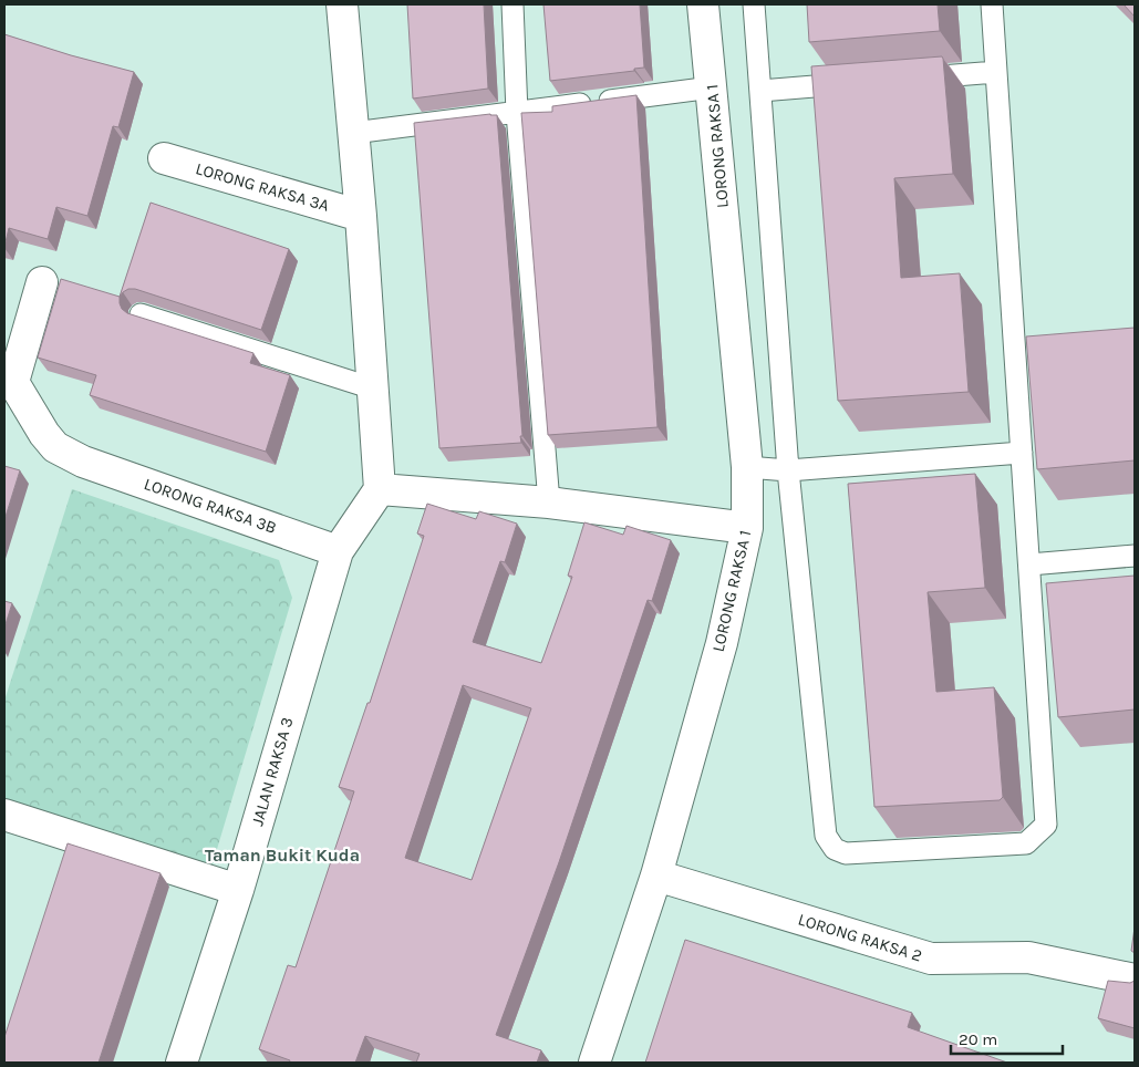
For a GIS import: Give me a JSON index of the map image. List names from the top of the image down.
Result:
{
  "streets": {
    "street": [
      "LORONG RAKSA 1",
      "LORONG RAKSA 3A",
      "LORONG RAKSA 3B",
      "JALAN RAKSA 3",
      "LORONG RAKSA 2"
    ]
  },
  "crossings": [
    ["LORONG RAKSA 1", "LORONG RAKSA 2"],
    ["LORONG RAKSA 3B", "JALAN RAKSA 3"]
  ],
  "districts": ["Taman Bukit Kuda"],
  "scale_bar": "20 m"
}
